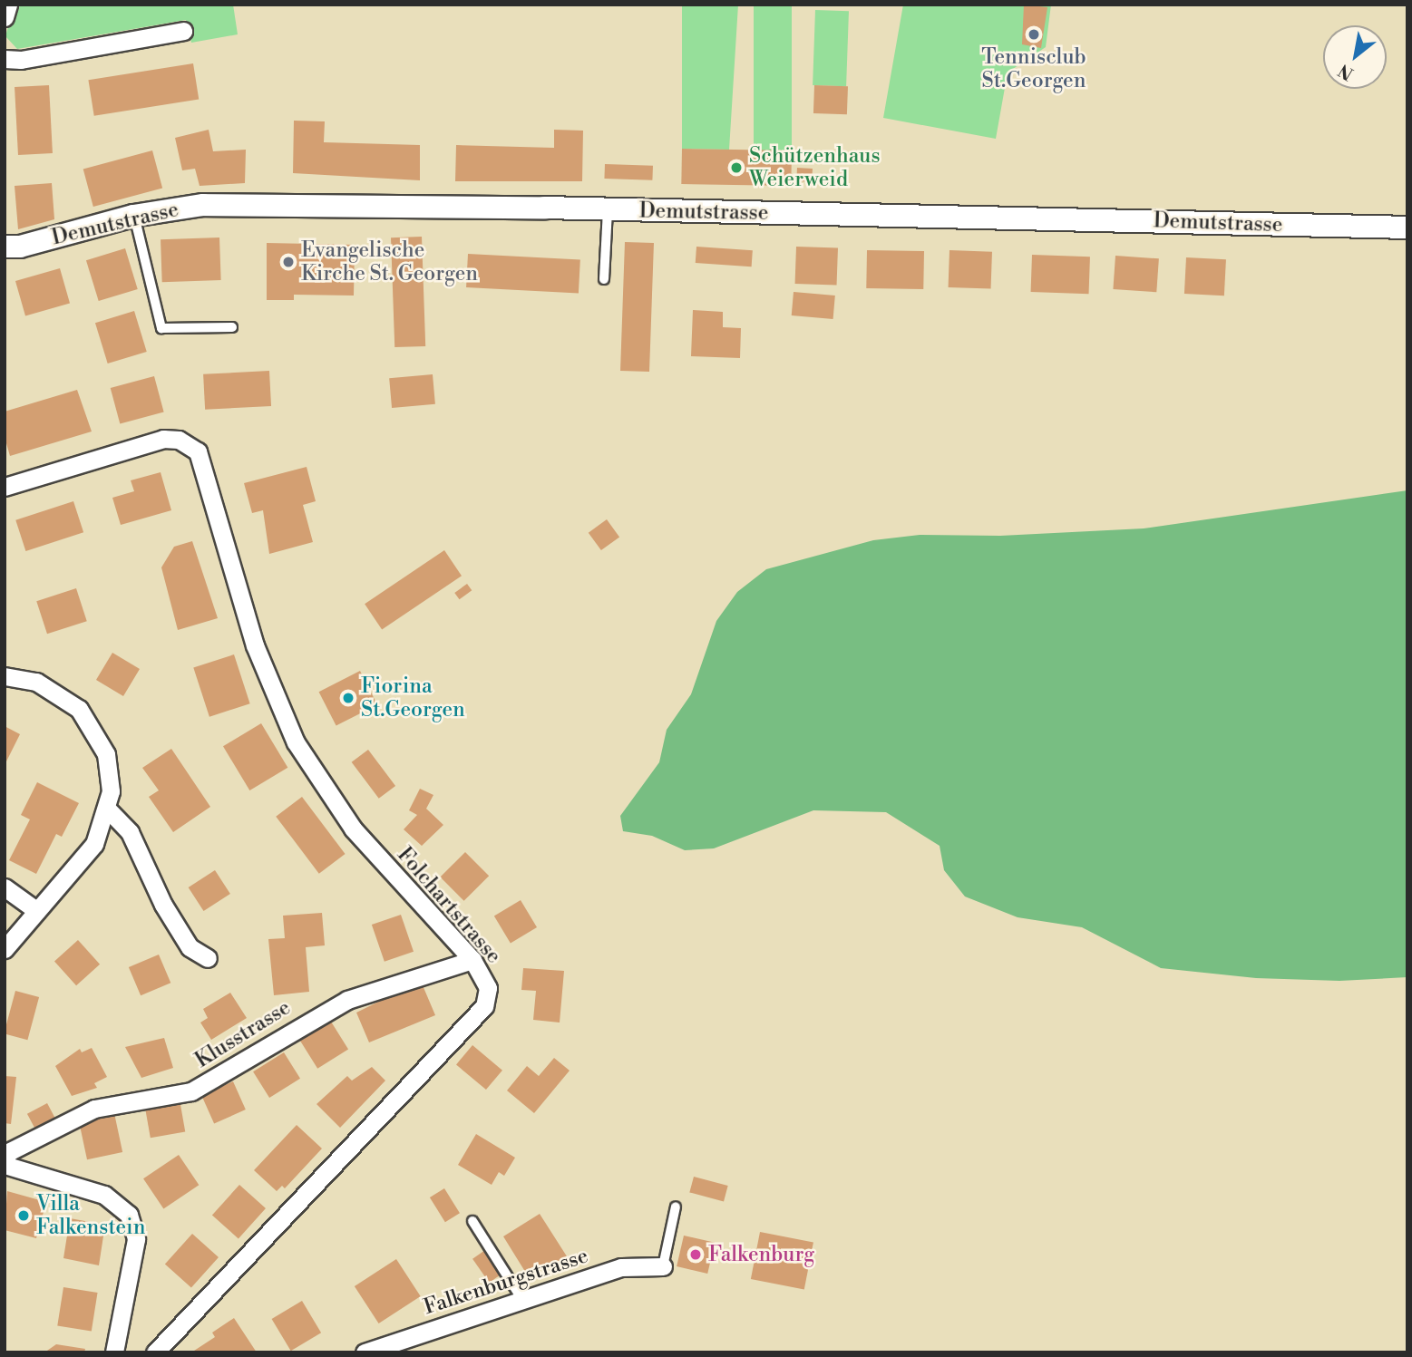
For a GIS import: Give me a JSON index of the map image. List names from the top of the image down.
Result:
{
  "streets": {
    "street": [
      "Demutstrasse",
      "Folchartstrasse",
      "Klusstrasse",
      "Falkenburgstrasse"
    ]
  },
  "crossings": [
    ["Folchartstrasse", "Klusstrasse"]
  ],
  "places": [
    "Tennisclub St.Georgen",
    "Schützenhaus Weierweid",
    "Evangelische Kirche St. Georgen",
    "Fiorina St.Georgen",
    "Villa Falkenstein",
    "Falkenburg"
  ],
  "north": "bottom left"
}
